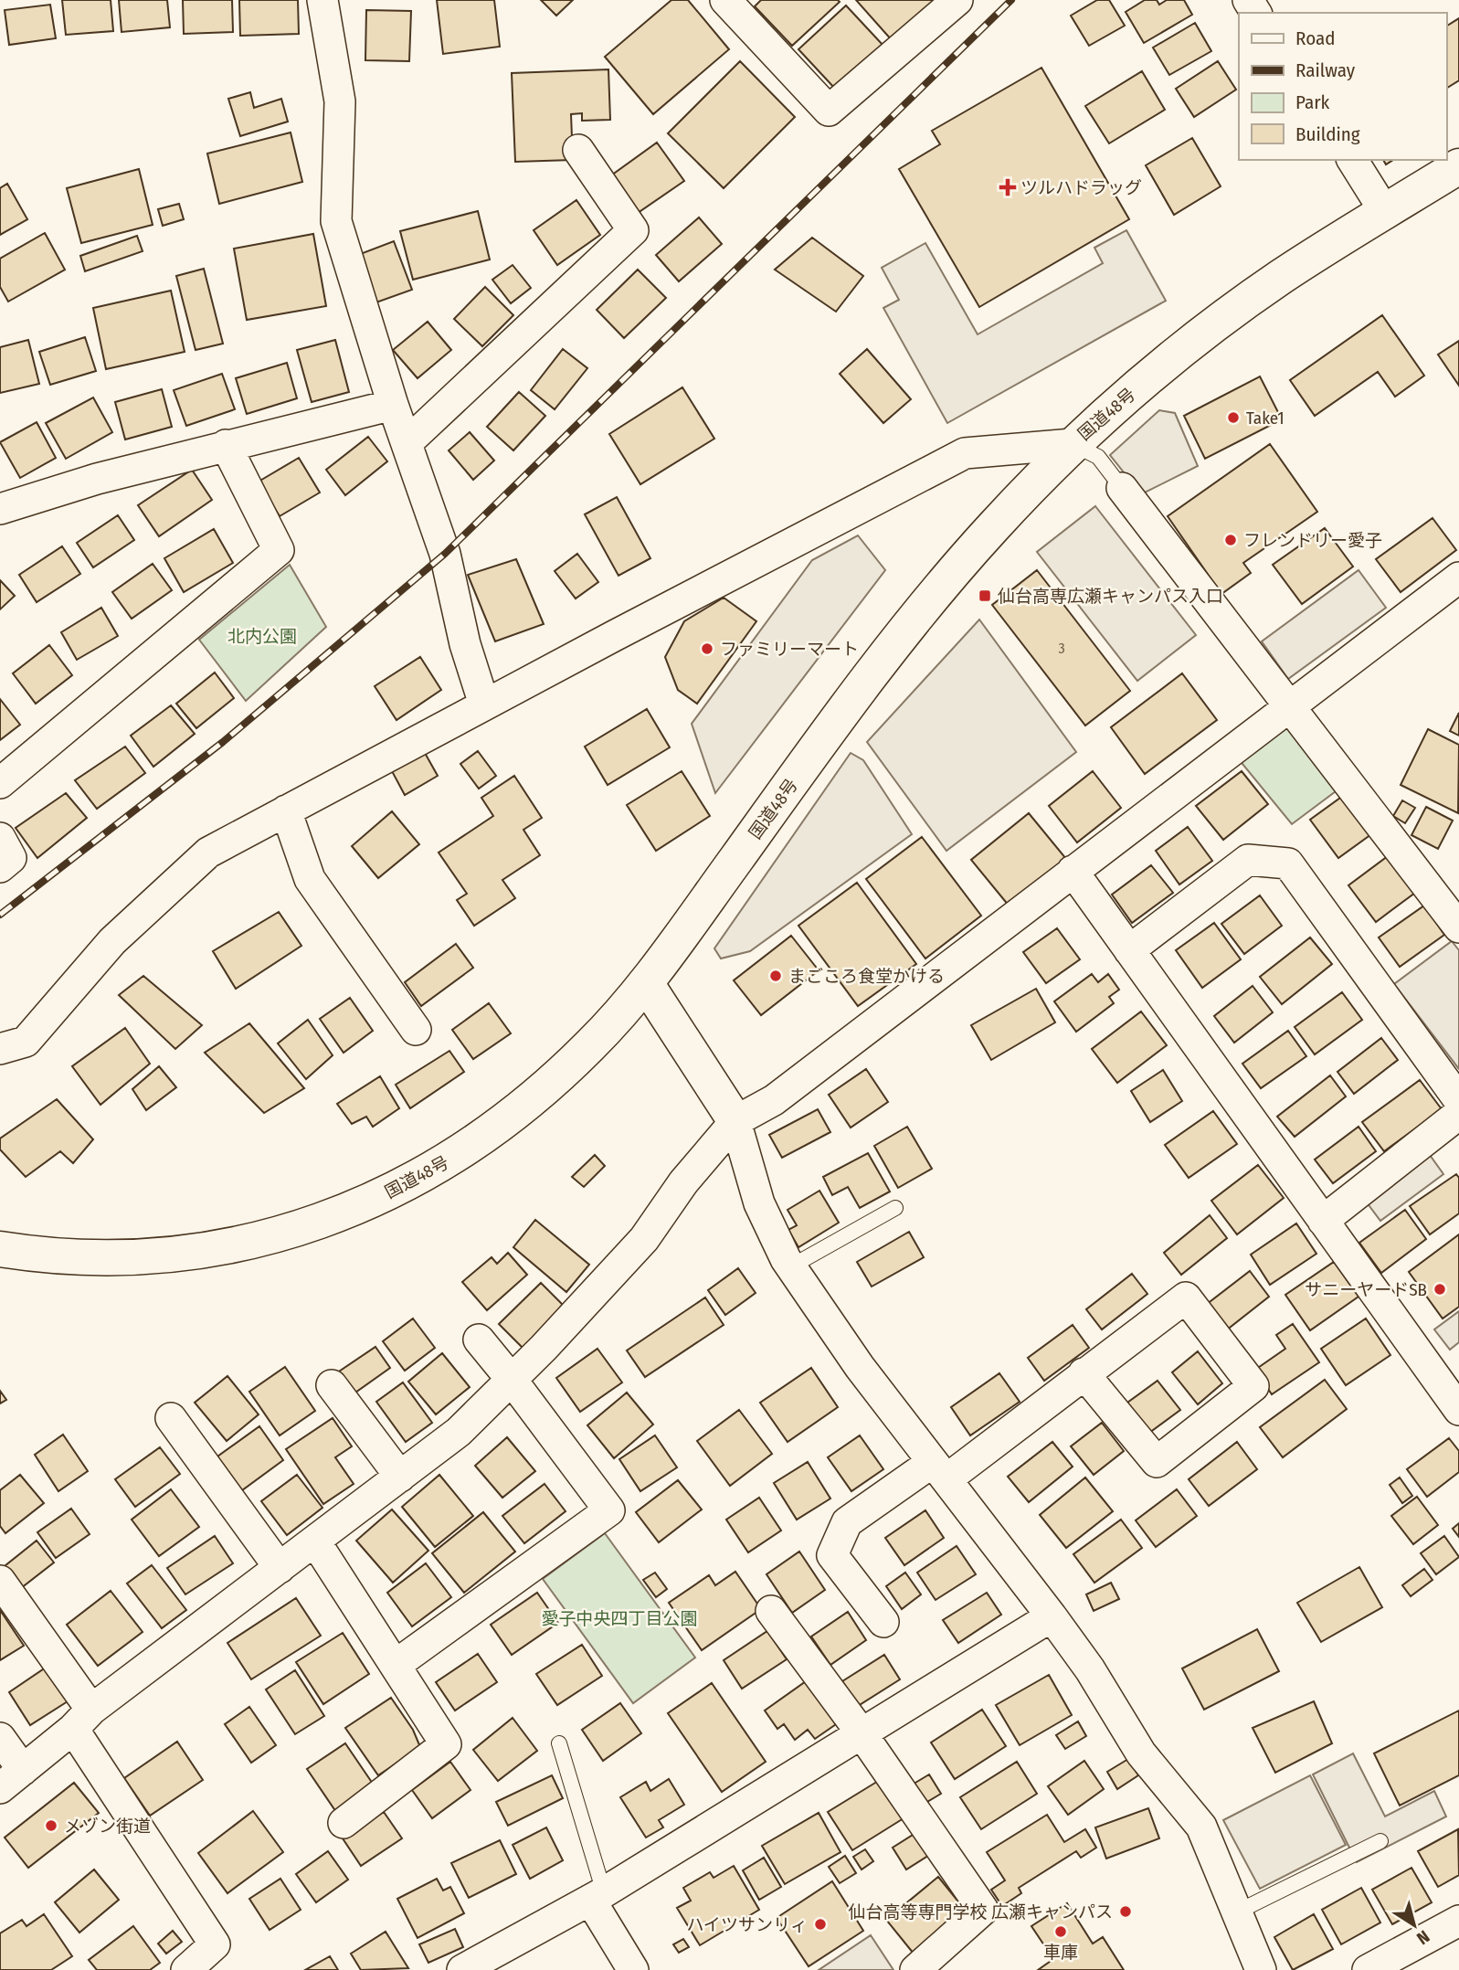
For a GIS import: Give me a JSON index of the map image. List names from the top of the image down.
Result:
{
  "streets": {
    "main road": ["国道48号"]
  },
  "parks": ["北内公園", "愛子中央四丁目公園"],
  "places": {
    "health": ["ツルハドラッグ"],
    "other": [
      "Take1",
      "フレンドリー愛子",
      "ファミリーマート",
      "まごころ食堂かける",
      "サニーヤードSB",
      "メゾン街道",
      "仙台高等専門学校 広瀬キャンパス",
      "ハイツサンリィ",
      "車庫"
    ],
    "transit": ["仙台高専広瀬キャンパス入口"]
  },
  "house_numbers": ["3"],
  "legend": [
    "Road",
    "Railway",
    "Park",
    "Building"
  ],
  "north": "bottom right"
}
